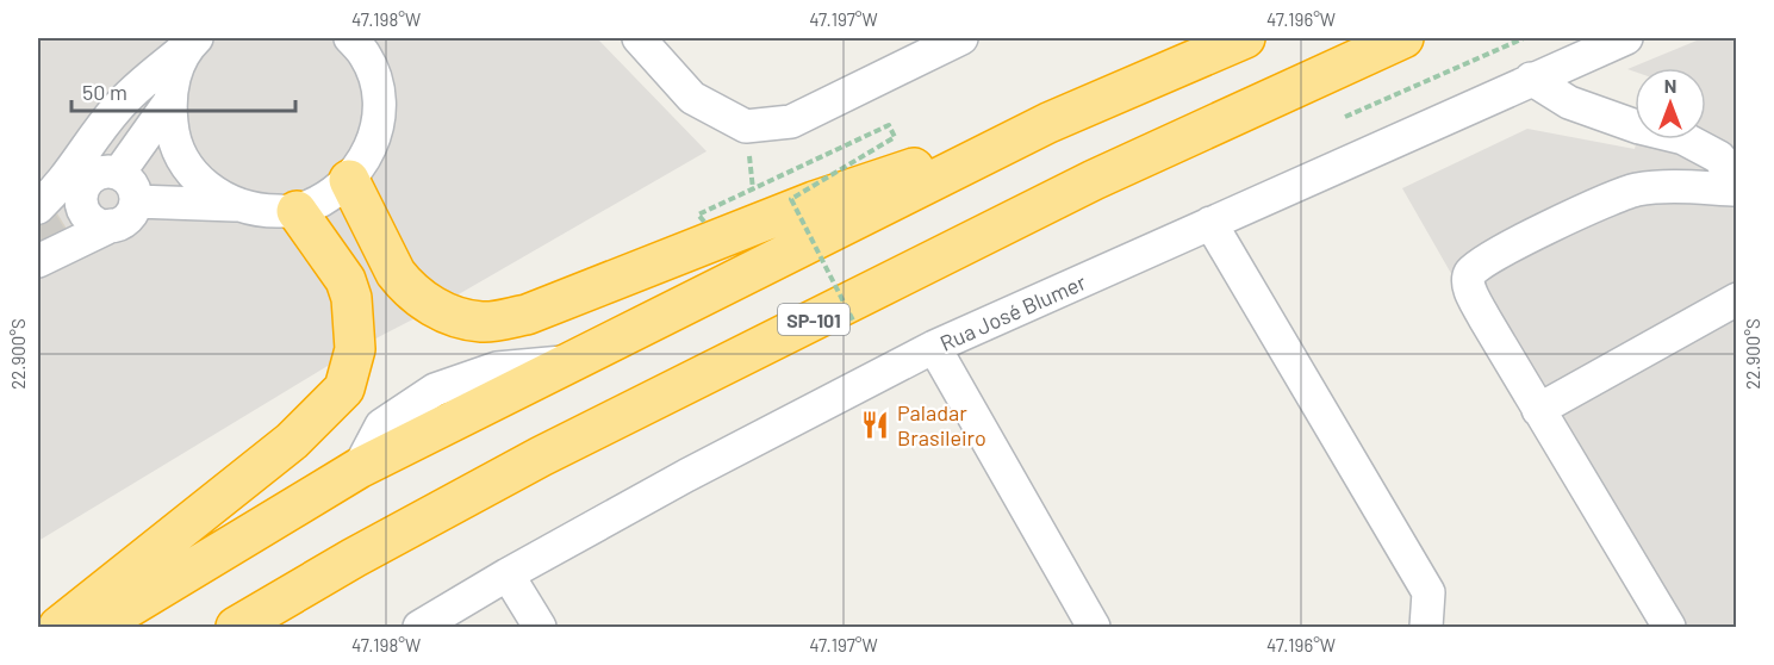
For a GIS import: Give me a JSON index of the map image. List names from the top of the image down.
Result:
{
  "streets": {
    "highway": ["SP-101"],
    "street": ["Rua José Blumer"]
  },
  "places": {
    "restaurant": ["Paladar Brasileiro"]
  },
  "scale_bar": "50 m",
  "north": "top",
  "coordinates": [
    "47.198°W",
    "47.197°W",
    "47.196°W",
    "22.900°S"
  ]
}
